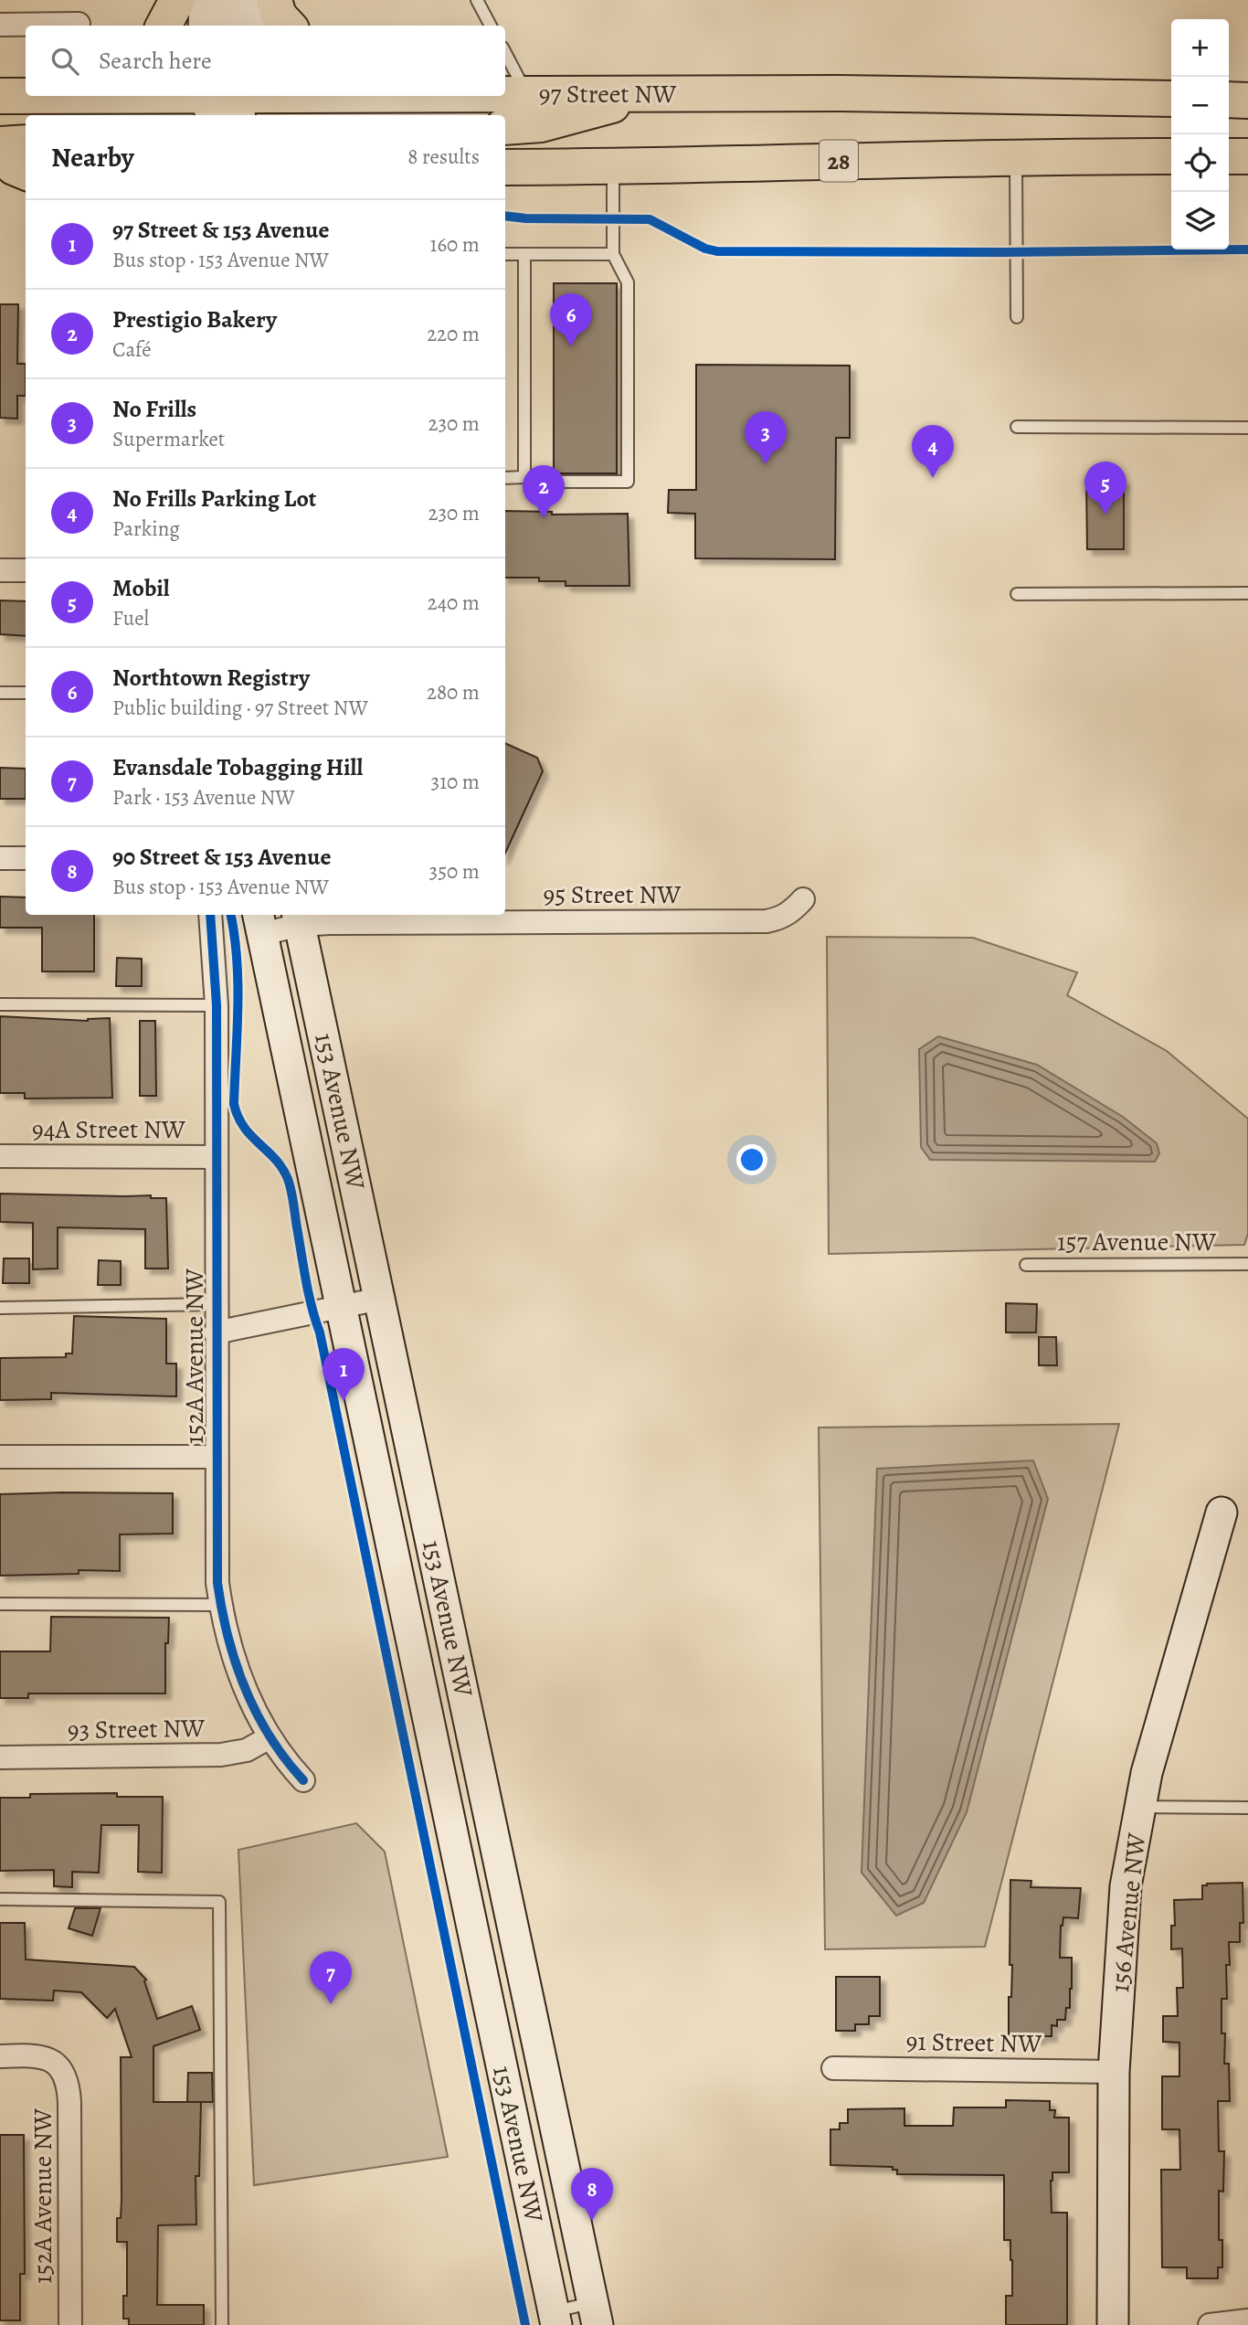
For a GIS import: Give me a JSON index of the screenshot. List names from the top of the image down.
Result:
{
  "streets": {
    "main road": [
      "97 Street NW",
      "28",
      "153 Avenue NW",
      "156 Avenue NW"
    ],
    "street": [
      "95 Street NW",
      "94A Street NW",
      "152A Avenue NW",
      "93 Street NW",
      "91 Street NW"
    ],
    "lane": ["157 Avenue NW"]
  },
  "crossings": [
    ["95 Street NW", "153 Avenue NW"],
    ["94A Street NW", "152A Avenue NW"],
    ["152A Avenue NW", "93 Street NW"],
    ["156 Avenue NW", "91 Street NW"]
  ],
  "page": {
    "map_buttons": ["+", "−"],
    "search": "Search here",
    "heading": ["Nearby", "8 results"],
    "list": [
      {
        "mark": "1",
        "name": "97 Street & 153 Avenue",
        "note": "Bus stop · 153 Avenue NW",
        "value": "160 m"
      },
      {
        "mark": "2",
        "name": "Prestigio Bakery",
        "note": "Café",
        "value": "220 m"
      },
      {
        "mark": "3",
        "name": "No Frills",
        "note": "Supermarket",
        "value": "230 m"
      },
      {
        "mark": "4",
        "name": "No Frills Parking Lot",
        "note": "Parking",
        "value": "230 m"
      },
      {
        "mark": "5",
        "name": "Mobil",
        "note": "Fuel",
        "value": "240 m"
      },
      {
        "mark": "6",
        "name": "Northtown Registry",
        "note": "Public building · 97 Street NW",
        "value": "280 m"
      },
      {
        "mark": "7",
        "name": "Evansdale Tobagging Hill",
        "note": "Park · 153 Avenue NW",
        "value": "310 m"
      },
      {
        "mark": "8",
        "name": "90 Street & 153 Avenue",
        "note": "Bus stop · 153 Avenue NW",
        "value": "350 m"
      }
    ],
    "pins": [
      "6",
      "3",
      "4",
      "5",
      "2",
      "1",
      "7",
      "8"
    ]
  }
}
